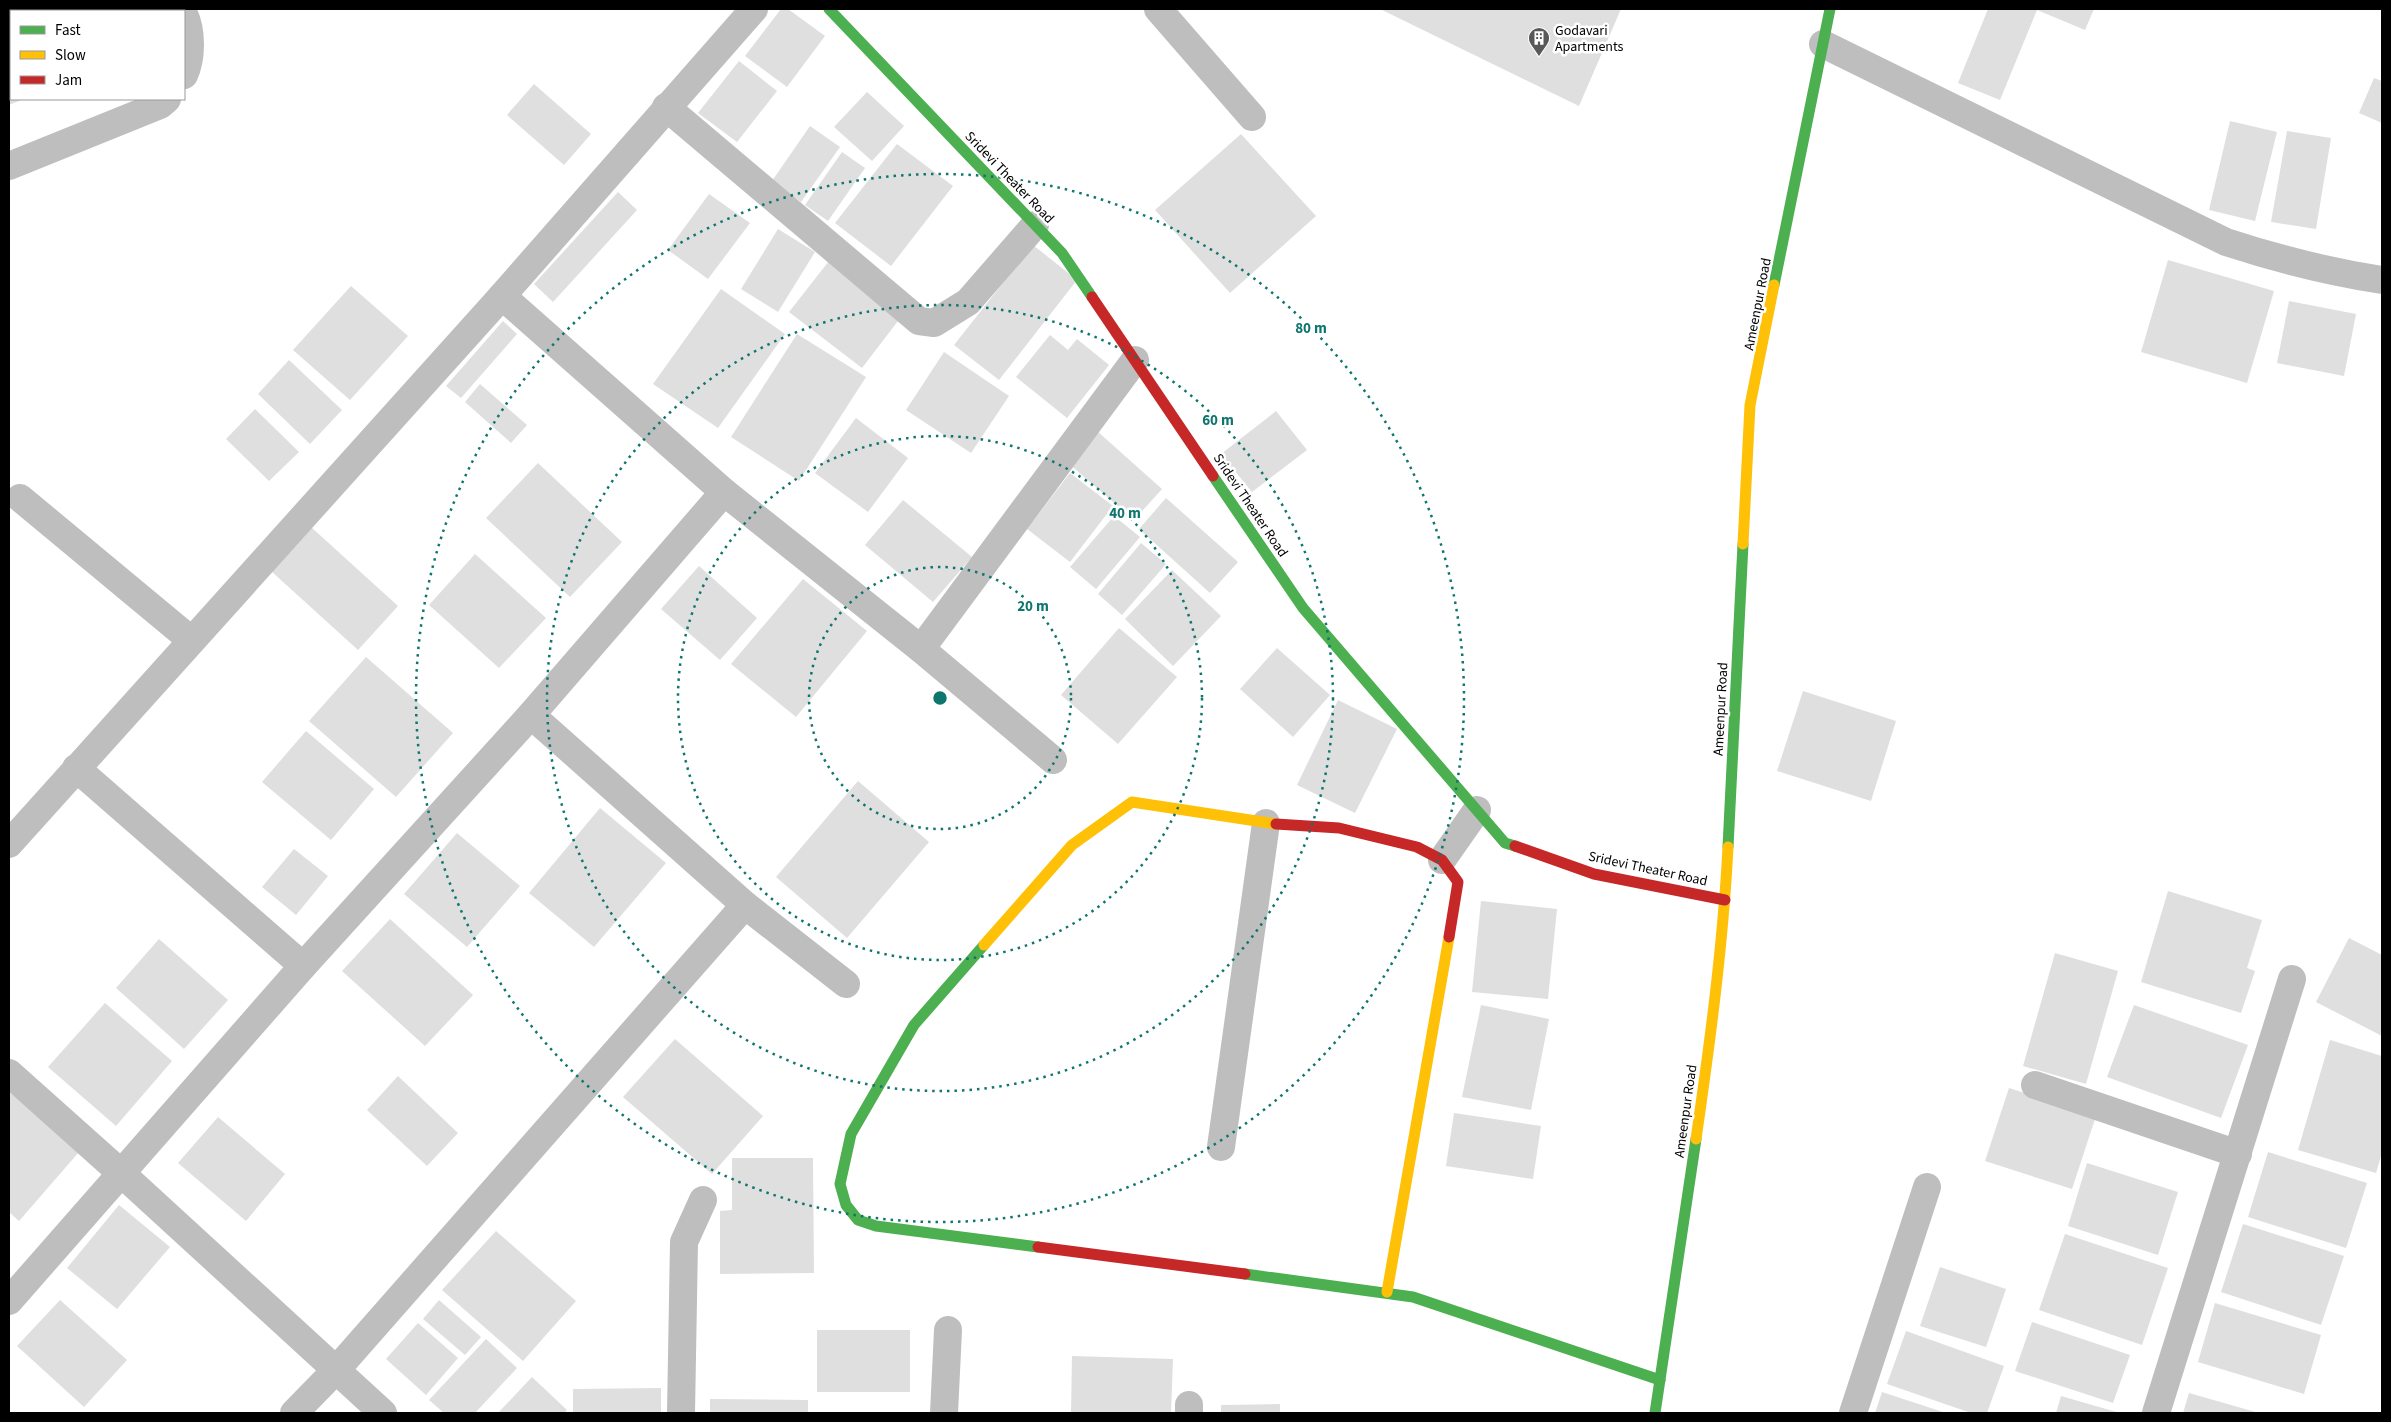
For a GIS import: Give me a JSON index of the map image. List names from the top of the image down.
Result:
{
  "streets": {
    "street": ["Sridevi Theater Road", "Ameenpur Road"]
  },
  "crossings": [
    ["Sridevi Theater Road", "Ameenpur Road"]
  ],
  "places": {
    "building": ["Godavari Apartments"]
  },
  "legend": ["Fast", "Slow", "Jam"],
  "rings": [
    "80 m",
    "60 m",
    "40 m",
    "20 m"
  ]
}
